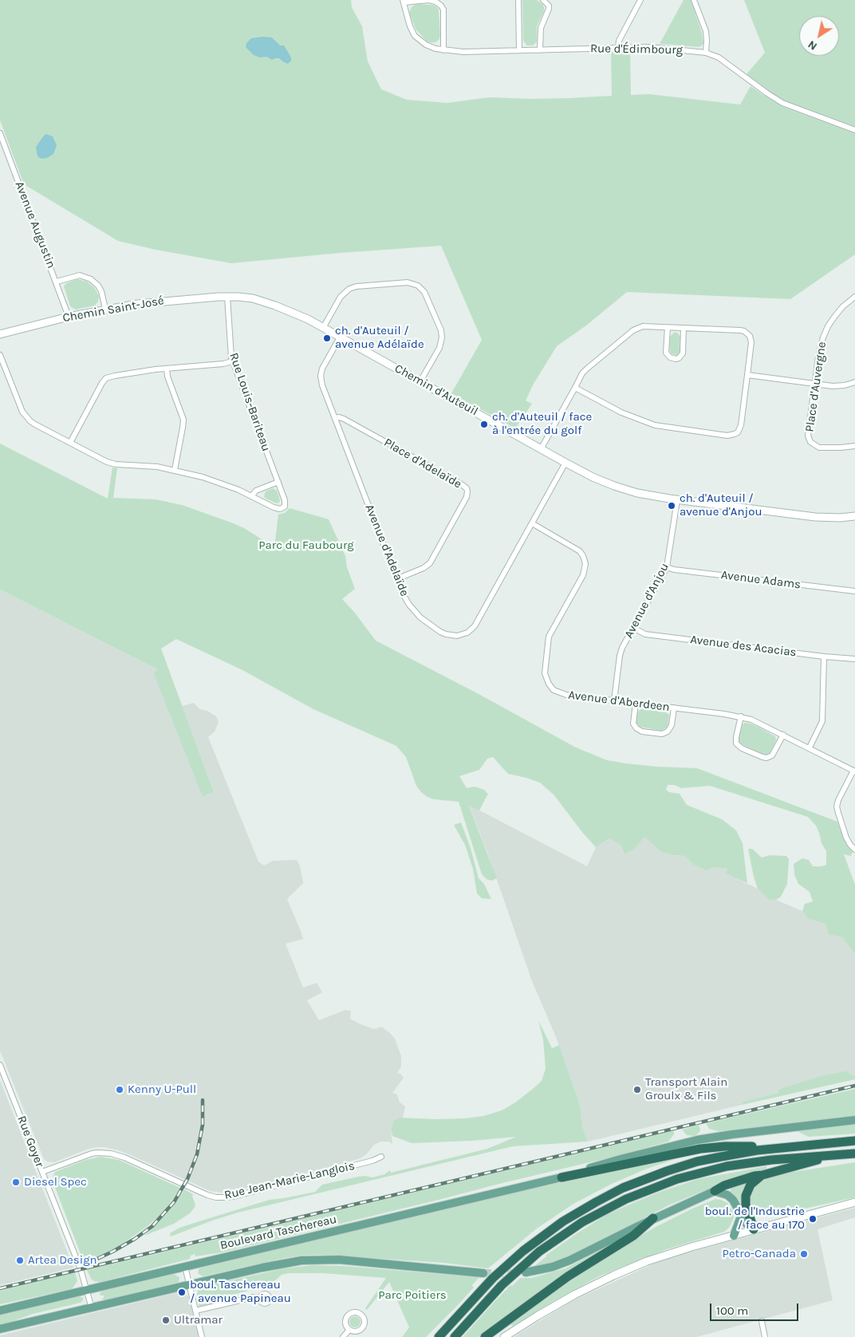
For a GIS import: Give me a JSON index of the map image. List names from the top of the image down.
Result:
{
  "streets": {
    "main road": ["Boulevard Taschereau"],
    "street": [
      "Rue d'Édimbourg",
      "Avenue Augustin",
      "Chemin Saint-José",
      "Place d'Auvergne",
      "Chemin d'Auteuil",
      "Rue Louis-Bariteau",
      "Place d'Adelaïde",
      "Avenue d'Adelaïde",
      "Avenue Adams",
      "Avenue d'Anjou",
      "Avenue des Acacias",
      "Avenue d'Aberdeen",
      "Rue Goyer",
      "Rue Jean-Marie-Langlois"
    ]
  },
  "crossings": [
    ["Avenue Augustin", "Chemin Saint-José"],
    ["Chemin Saint-José", "Chemin d'Auteuil"],
    ["Chemin Saint-José", "Rue Louis-Bariteau"],
    ["Chemin d'Auteuil", "Rue Louis-Bariteau"],
    ["Chemin d'Auteuil", "Avenue d'Adelaïde"],
    ["Chemin d'Auteuil", "Avenue d'Anjou"],
    ["Place d'Adelaïde", "Avenue d'Adelaïde"],
    ["Avenue d'Adelaïde", "Avenue d'Aberdeen"],
    ["Avenue Adams", "Avenue d'Anjou"],
    ["Avenue d'Anjou", "Avenue des Acacias"],
    ["Avenue d'Anjou", "Avenue d'Aberdeen"],
    ["Rue Goyer", "Rue Jean-Marie-Langlois"],
    ["Rue Goyer", "Boulevard Taschereau"]
  ],
  "parks": ["Parc du Faubourg", "Parc Poitiers"],
  "places": [
    "ch. d'Auteuil / avenue Adélaïde",
    "ch. d'Auteuil / face à l'entrée du golf",
    "ch. d'Auteuil / avenue d'Anjou",
    "Kenny U-Pull",
    "Transport Alain Groulx & Fils",
    "Diesel Spec",
    "boul. de l'Industrie / face au 170",
    "Petro-Canada",
    "Artea Design",
    "boul. Taschereau / avenue Papineau",
    "Ultramar"
  ],
  "scale_bar": "100 m",
  "north": "bottom left"
}
